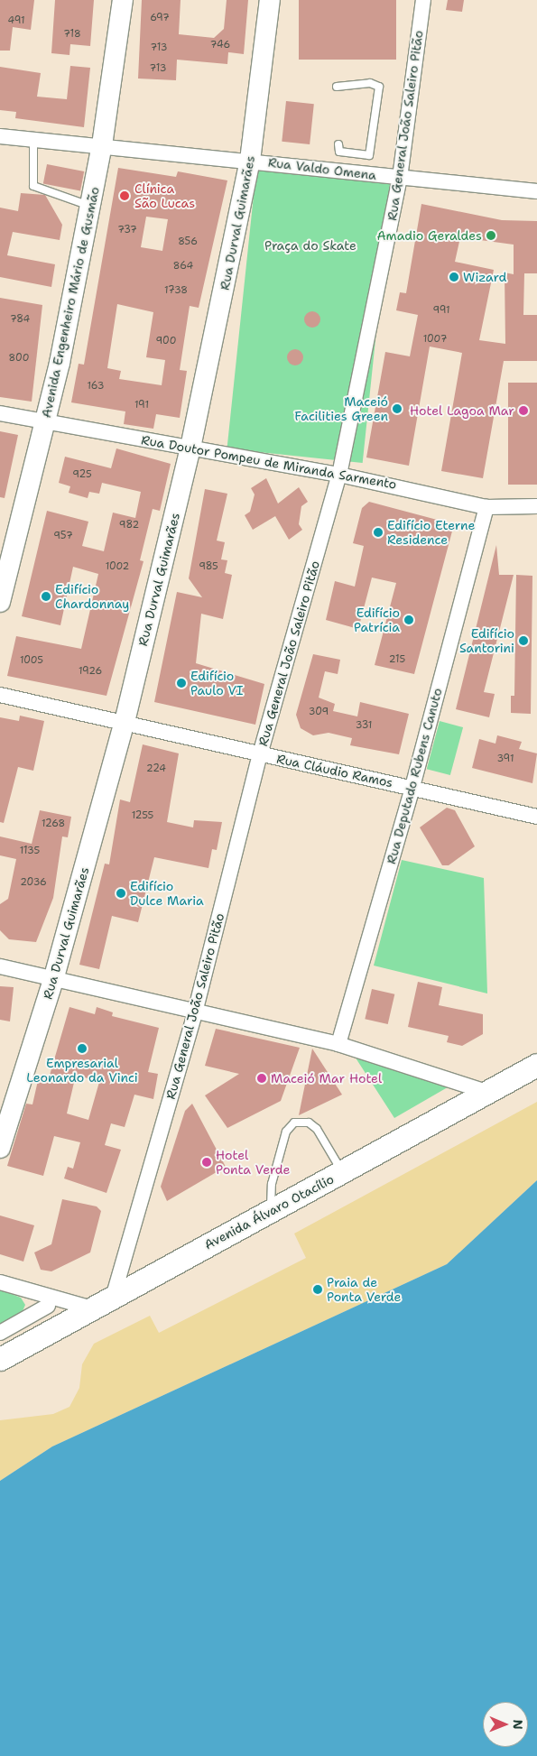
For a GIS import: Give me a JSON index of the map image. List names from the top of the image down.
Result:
{
  "streets": {
    "main road": ["Avenida Álvaro Otacílio"],
    "street": [
      "Rua General João Saleiro Pitão",
      "Rua Valdo Omena",
      "Rua Durval Guimarães",
      "Avenida Engenheiro Mário de Gusmão",
      "Rua Doutor Pompeu de Miranda Sarmento",
      "Rua Cláudio Ramos",
      "Rua Deputado Rubens Canuto"
    ]
  },
  "crossings": [
    ["Rua General João Saleiro Pitão", "Rua Valdo Omena"],
    ["Rua General João Saleiro Pitão", "Rua Doutor Pompeu de Miranda Sarmento"],
    ["Rua General João Saleiro Pitão", "Rua Cláudio Ramos"],
    ["Rua General João Saleiro Pitão", "Avenida Álvaro Otacílio"],
    ["Rua Valdo Omena", "Rua Durval Guimarães"],
    ["Rua Valdo Omena", "Avenida Engenheiro Mário de Gusmão"],
    ["Rua Durval Guimarães", "Rua Doutor Pompeu de Miranda Sarmento"],
    ["Rua Durval Guimarães", "Rua Cláudio Ramos"],
    ["Avenida Engenheiro Mário de Gusmão", "Rua Doutor Pompeu de Miranda Sarmento"],
    ["Rua Doutor Pompeu de Miranda Sarmento", "Rua Deputado Rubens Canuto"],
    ["Rua Cláudio Ramos", "Rua Deputado Rubens Canuto"]
  ],
  "parks": ["Praça do Skate"],
  "places": [
    "Clínica São Lucas",
    "Amadio Geraldes",
    "Wizard",
    "Maceió Facilities Green",
    "Hotel Lagoa Mar",
    "Edifício Eterne Residence",
    "Edifício Chardonnay",
    "Edifício Patrícia",
    "Edifício Santorini",
    "Edifício Paulo VI",
    "Edifício Dulce Maria",
    "Empresarial Leonardo da Vinci",
    "Maceió Mar Hotel",
    "Hotel Ponta Verde",
    "Praia de Ponta Verde"
  ],
  "house_numbers": [
    "697",
    "491",
    "718",
    "746",
    "713",
    "713",
    "737",
    "856",
    "864",
    "1738",
    "991",
    "784",
    "1007",
    "900",
    "800",
    "163",
    "191",
    "925",
    "982",
    "957",
    "1002",
    "985",
    "215",
    "1005",
    "1926",
    "309",
    "331",
    "391",
    "224",
    "1255",
    "1268",
    "1135",
    "2036"
  ],
  "north": "right"
}
